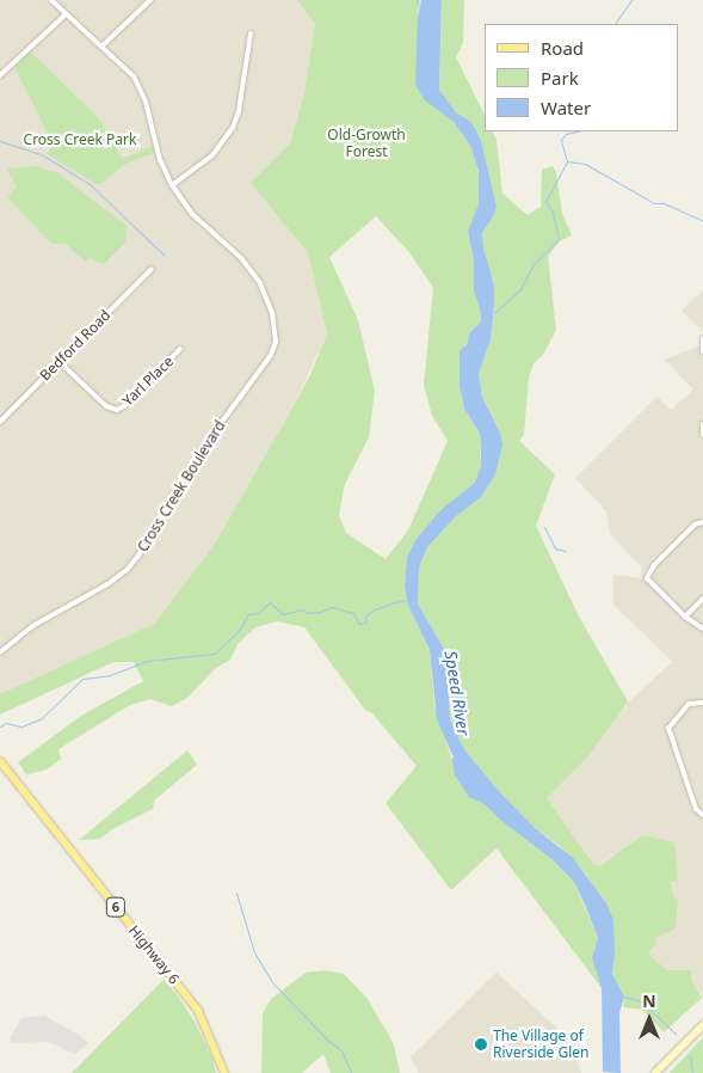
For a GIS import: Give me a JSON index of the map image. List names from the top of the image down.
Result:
{
  "streets": {
    "main road": ["6", "Highway 6"],
    "street": ["Bedford Road", "Yarl Place", "Cross Creek Boulevard"]
  },
  "crossings": [
    ["Bedford Road", "Yarl Place"]
  ],
  "water": ["Speed River"],
  "parks": ["Old-Growth Forest", "Cross Creek Park"],
  "places": ["The Village of Riverside Glen"],
  "legend": ["Road", "Park", "Water"],
  "north": "top"
}
